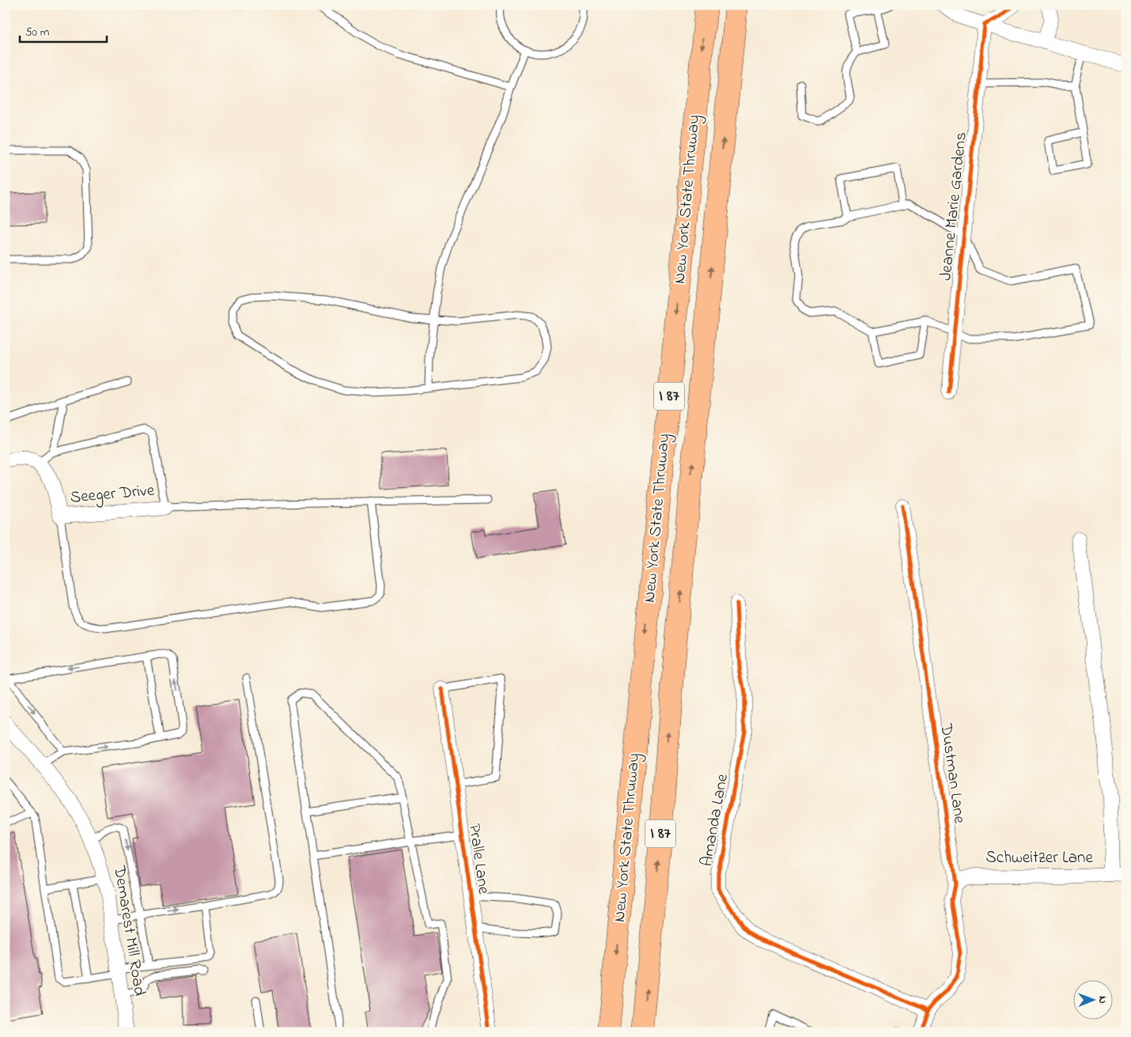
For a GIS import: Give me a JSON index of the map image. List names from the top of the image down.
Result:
{
  "streets": {
    "highway": ["New York State Thruway", "I 87"],
    "street": [
      "Jeanne Marie Gardens",
      "Seeger Drive",
      "Dustman Lane",
      "Amanda Lane",
      "Schweitzer Lane",
      "Pralle Lane",
      "Demarest Mill Road"
    ]
  },
  "crossings": [
    ["Dustman Lane", "Amanda Lane"],
    ["Dustman Lane", "Schweitzer Lane"]
  ],
  "scale_bar": "50 m",
  "north": "right"
}
